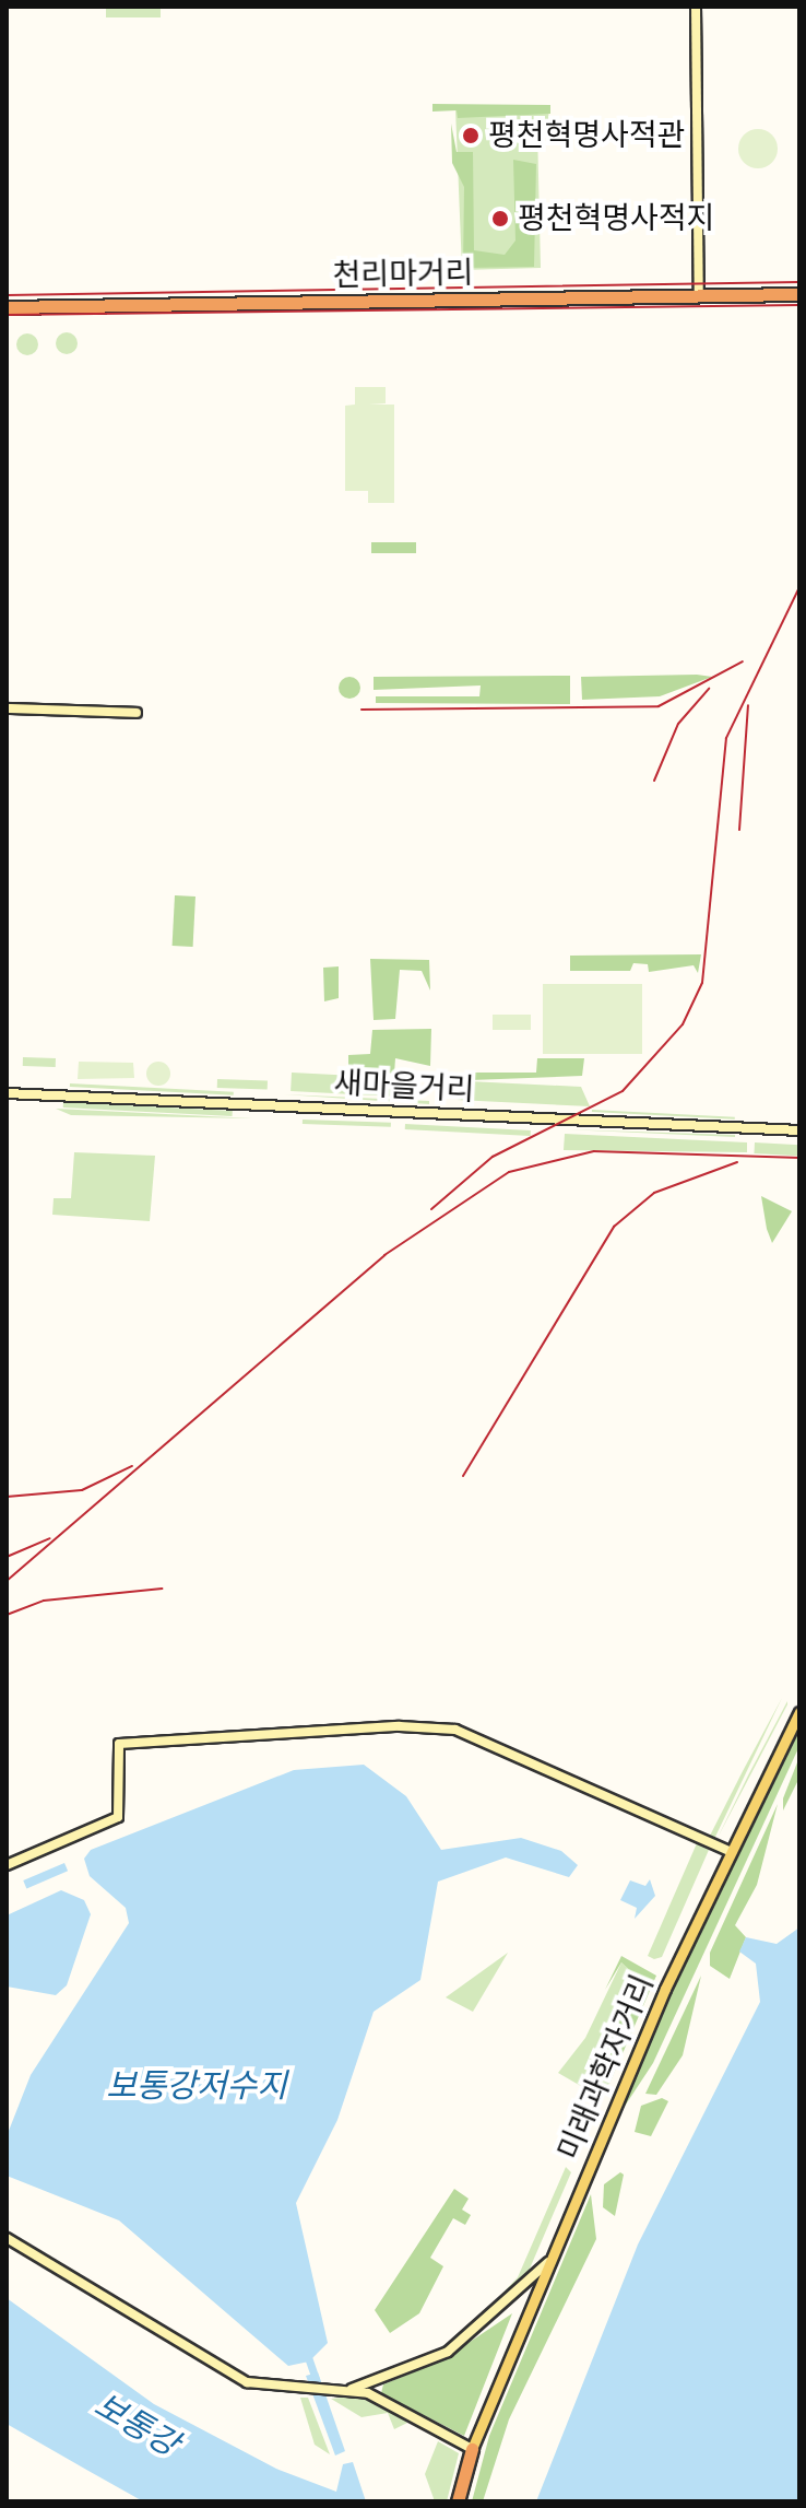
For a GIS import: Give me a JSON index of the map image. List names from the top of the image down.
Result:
{
  "streets": {
    "highway": ["천리마거리"],
    "main road": ["새마을거리", "미래과학자거리"]
  },
  "water": ["보통강저수지", "보통강"],
  "places": ["평천혁명사적관", "평천혁명사적지"]
}
